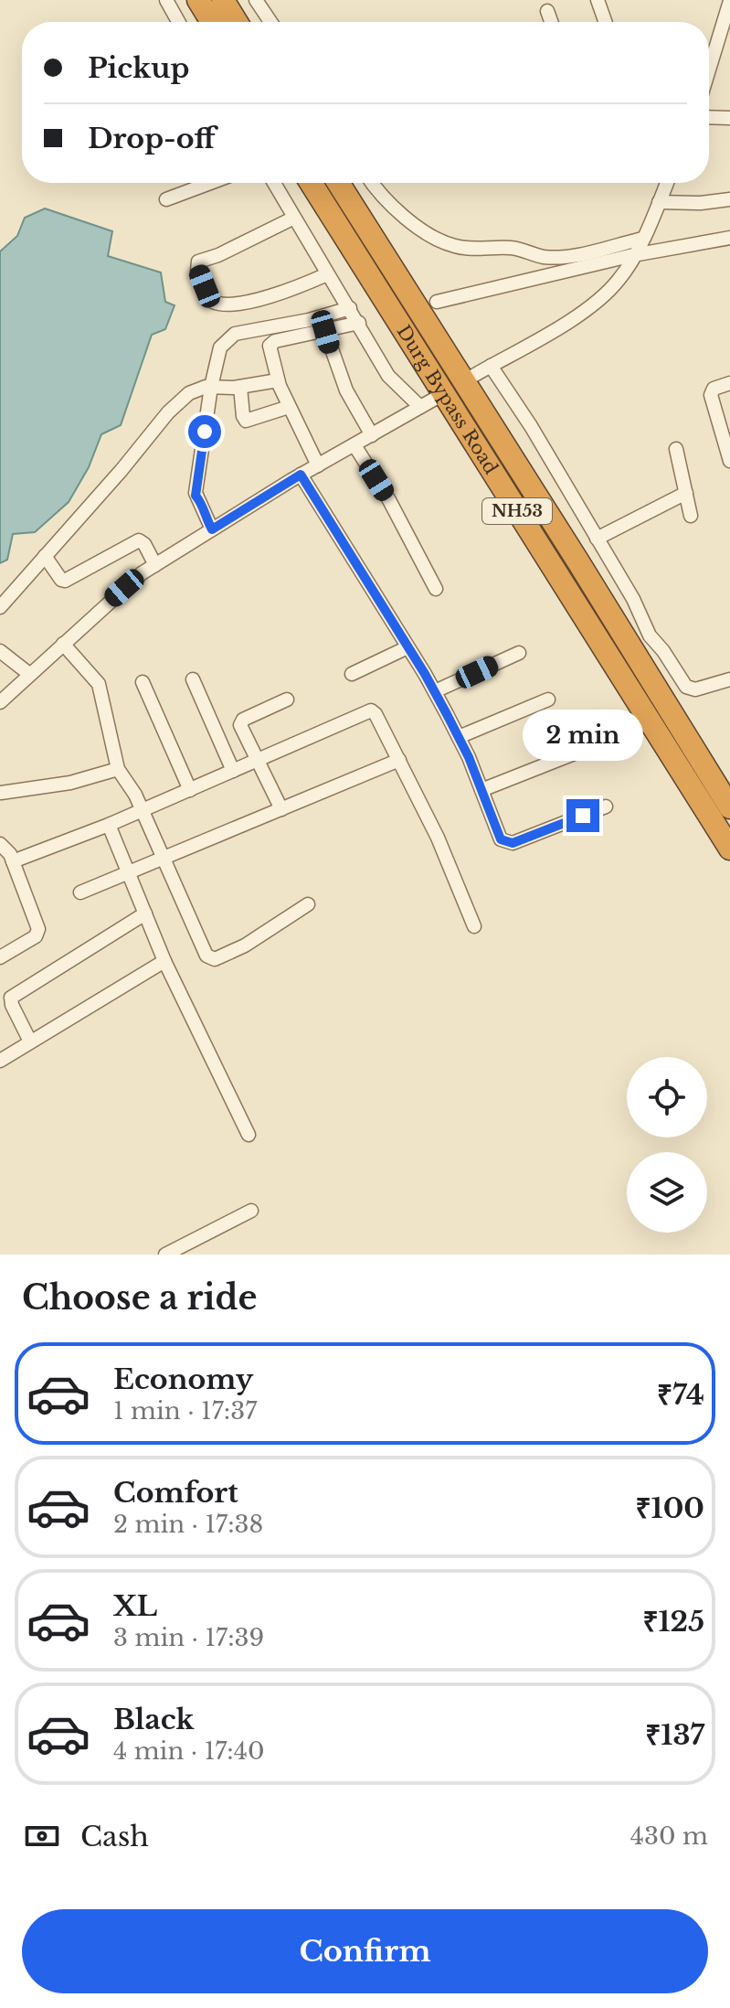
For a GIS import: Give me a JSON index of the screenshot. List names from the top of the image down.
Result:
{
  "streets": {
    "highway": ["Durg Bypass Road", "NH53"]
  },
  "page": {
    "banner": ["Pickup", "Drop-off"],
    "bubble": "2 min",
    "heading": "Choose a ride",
    "list": [
      {
        "name": "Economy",
        "note": "1 min · 17:37",
        "value": "₹74"
      },
      {
        "name": "Comfort",
        "note": "2 min · 17:38",
        "value": "₹100"
      },
      {
        "name": "XL",
        "note": "3 min · 17:39",
        "value": "₹125"
      },
      {
        "name": "Black",
        "note": "4 min · 17:40",
        "value": "₹137"
      }
    ],
    "pay": ["Cash", "430 m"],
    "buttons": "Confirm"
  }
}
